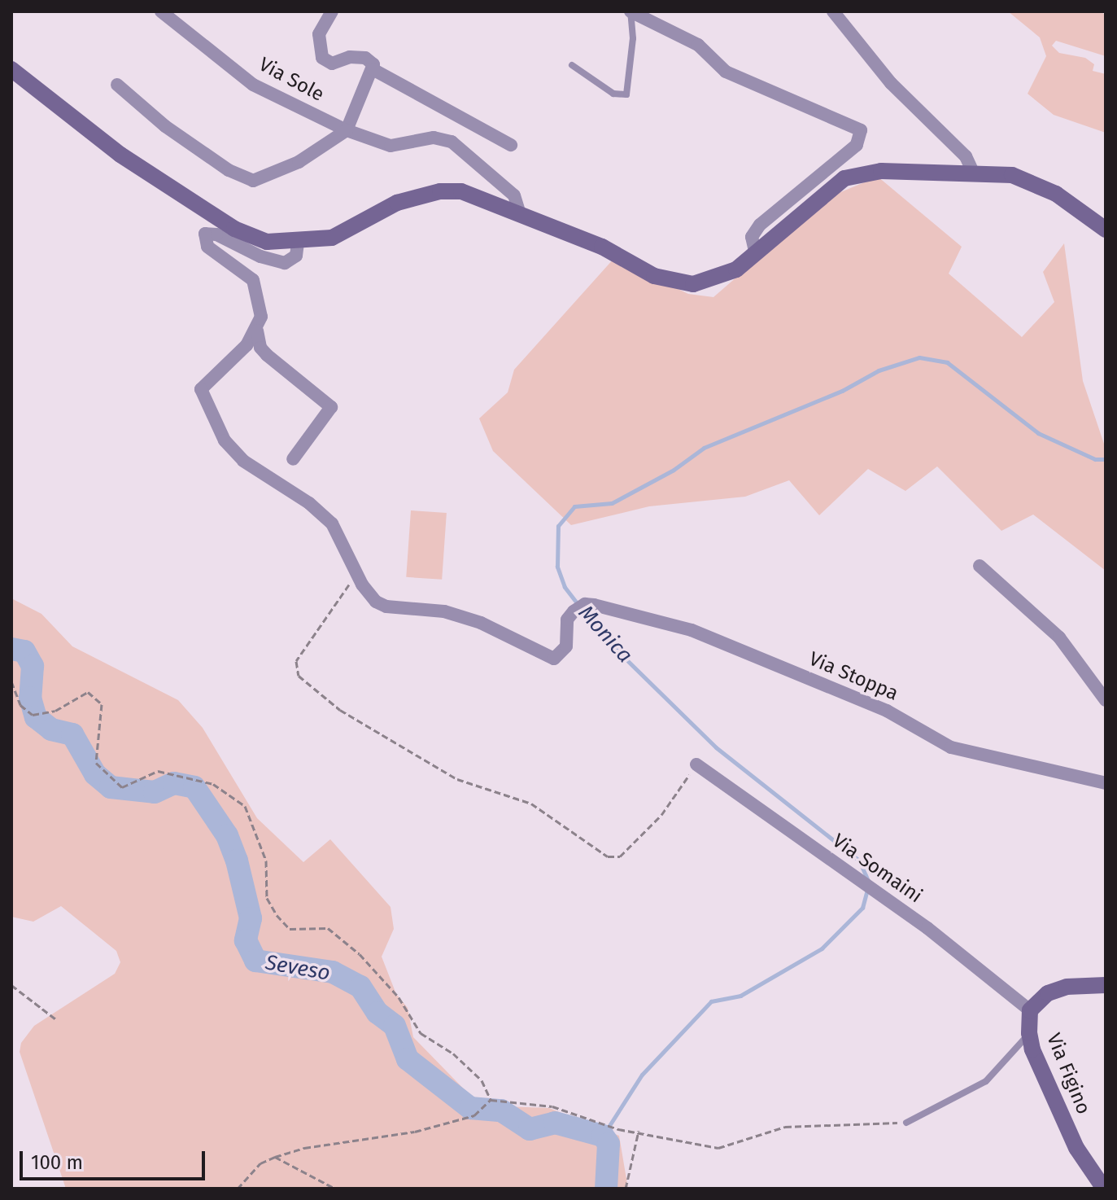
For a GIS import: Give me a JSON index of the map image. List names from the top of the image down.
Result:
{
  "streets": {
    "main road": ["Via Figino"],
    "street": ["Via Sole", "Via Stoppa", "Via Somaini"]
  },
  "crossings": [
    ["Via Somaini", "Via Figino"]
  ],
  "water": ["Monica", "Seveso"],
  "scale_bar": "100 m"
}
